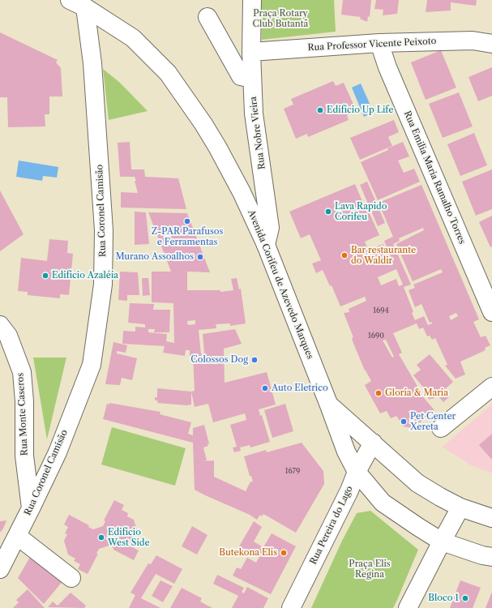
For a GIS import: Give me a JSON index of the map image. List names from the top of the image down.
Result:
{
  "streets": {
    "street": [
      "Rua Professor Vicente Peixoto",
      "Rua Nobre Vieira",
      "Rua Emilia Maria Ramalho Torres",
      "Rua Coronel Camisão",
      "Avenida Corifeu de Azevedo Marques",
      "Rua Monte Caseros",
      "Rua Pereira do Lago"
    ]
  },
  "crossings": [
    ["Rua Professor Vicente Peixoto", "Rua Nobre Vieira"],
    ["Rua Professor Vicente Peixoto", "Rua Emilia Maria Ramalho Torres"],
    ["Rua Nobre Vieira", "Avenida Corifeu de Azevedo Marques"],
    ["Rua Coronel Camisão", "Avenida Corifeu de Azevedo Marques"],
    ["Rua Coronel Camisão", "Rua Monte Caseros"],
    ["Avenida Corifeu de Azevedo Marques", "Rua Pereira do Lago"]
  ],
  "parks": ["Praça Rotary Club Butantã", "Praça Elis Regina"],
  "places": [
    "Edifício Up Life",
    "Lava Rapido Corifeu",
    "Z-PAR Parafusos e Ferramentas",
    "Bar restaurante do Waldir",
    "Murano Assoalhos",
    "Edifício Azaléia",
    "Colossos Dog",
    "Auto Eletrico",
    "Gloria & Maria",
    "Pet Center Xereta",
    "Edifício West Side",
    "Butekona Elis",
    "Bloco 1"
  ],
  "house_numbers": ["1694", "1690", "1679"]
}
